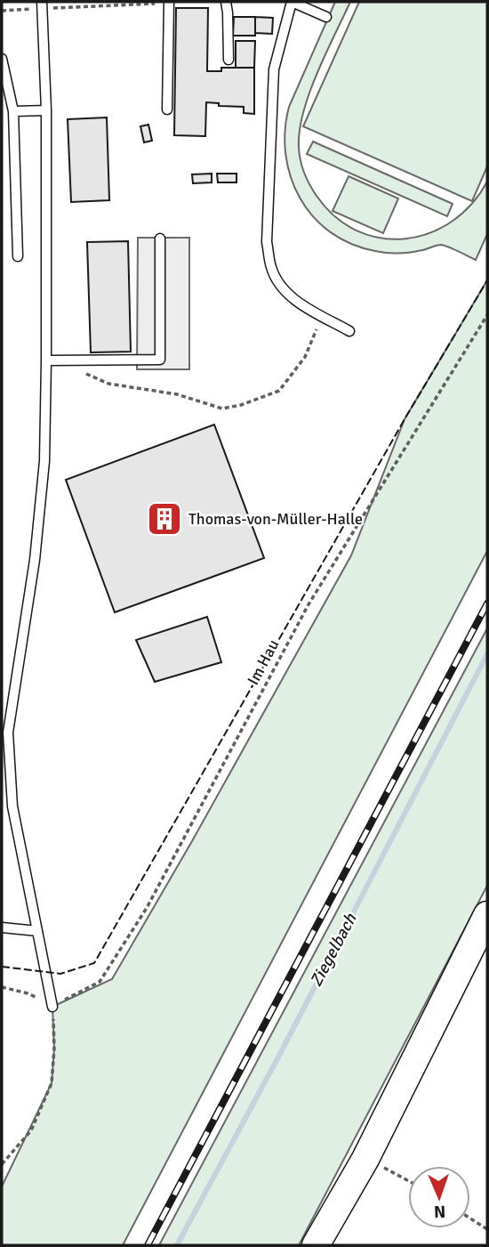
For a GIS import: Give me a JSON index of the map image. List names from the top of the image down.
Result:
{
  "streets": {
    "path": ["Im Hau"]
  },
  "water": ["Ziegelbach"],
  "places": {
    "building": ["Thomas-von-Müller-Halle"]
  },
  "north": "bottom"
}
